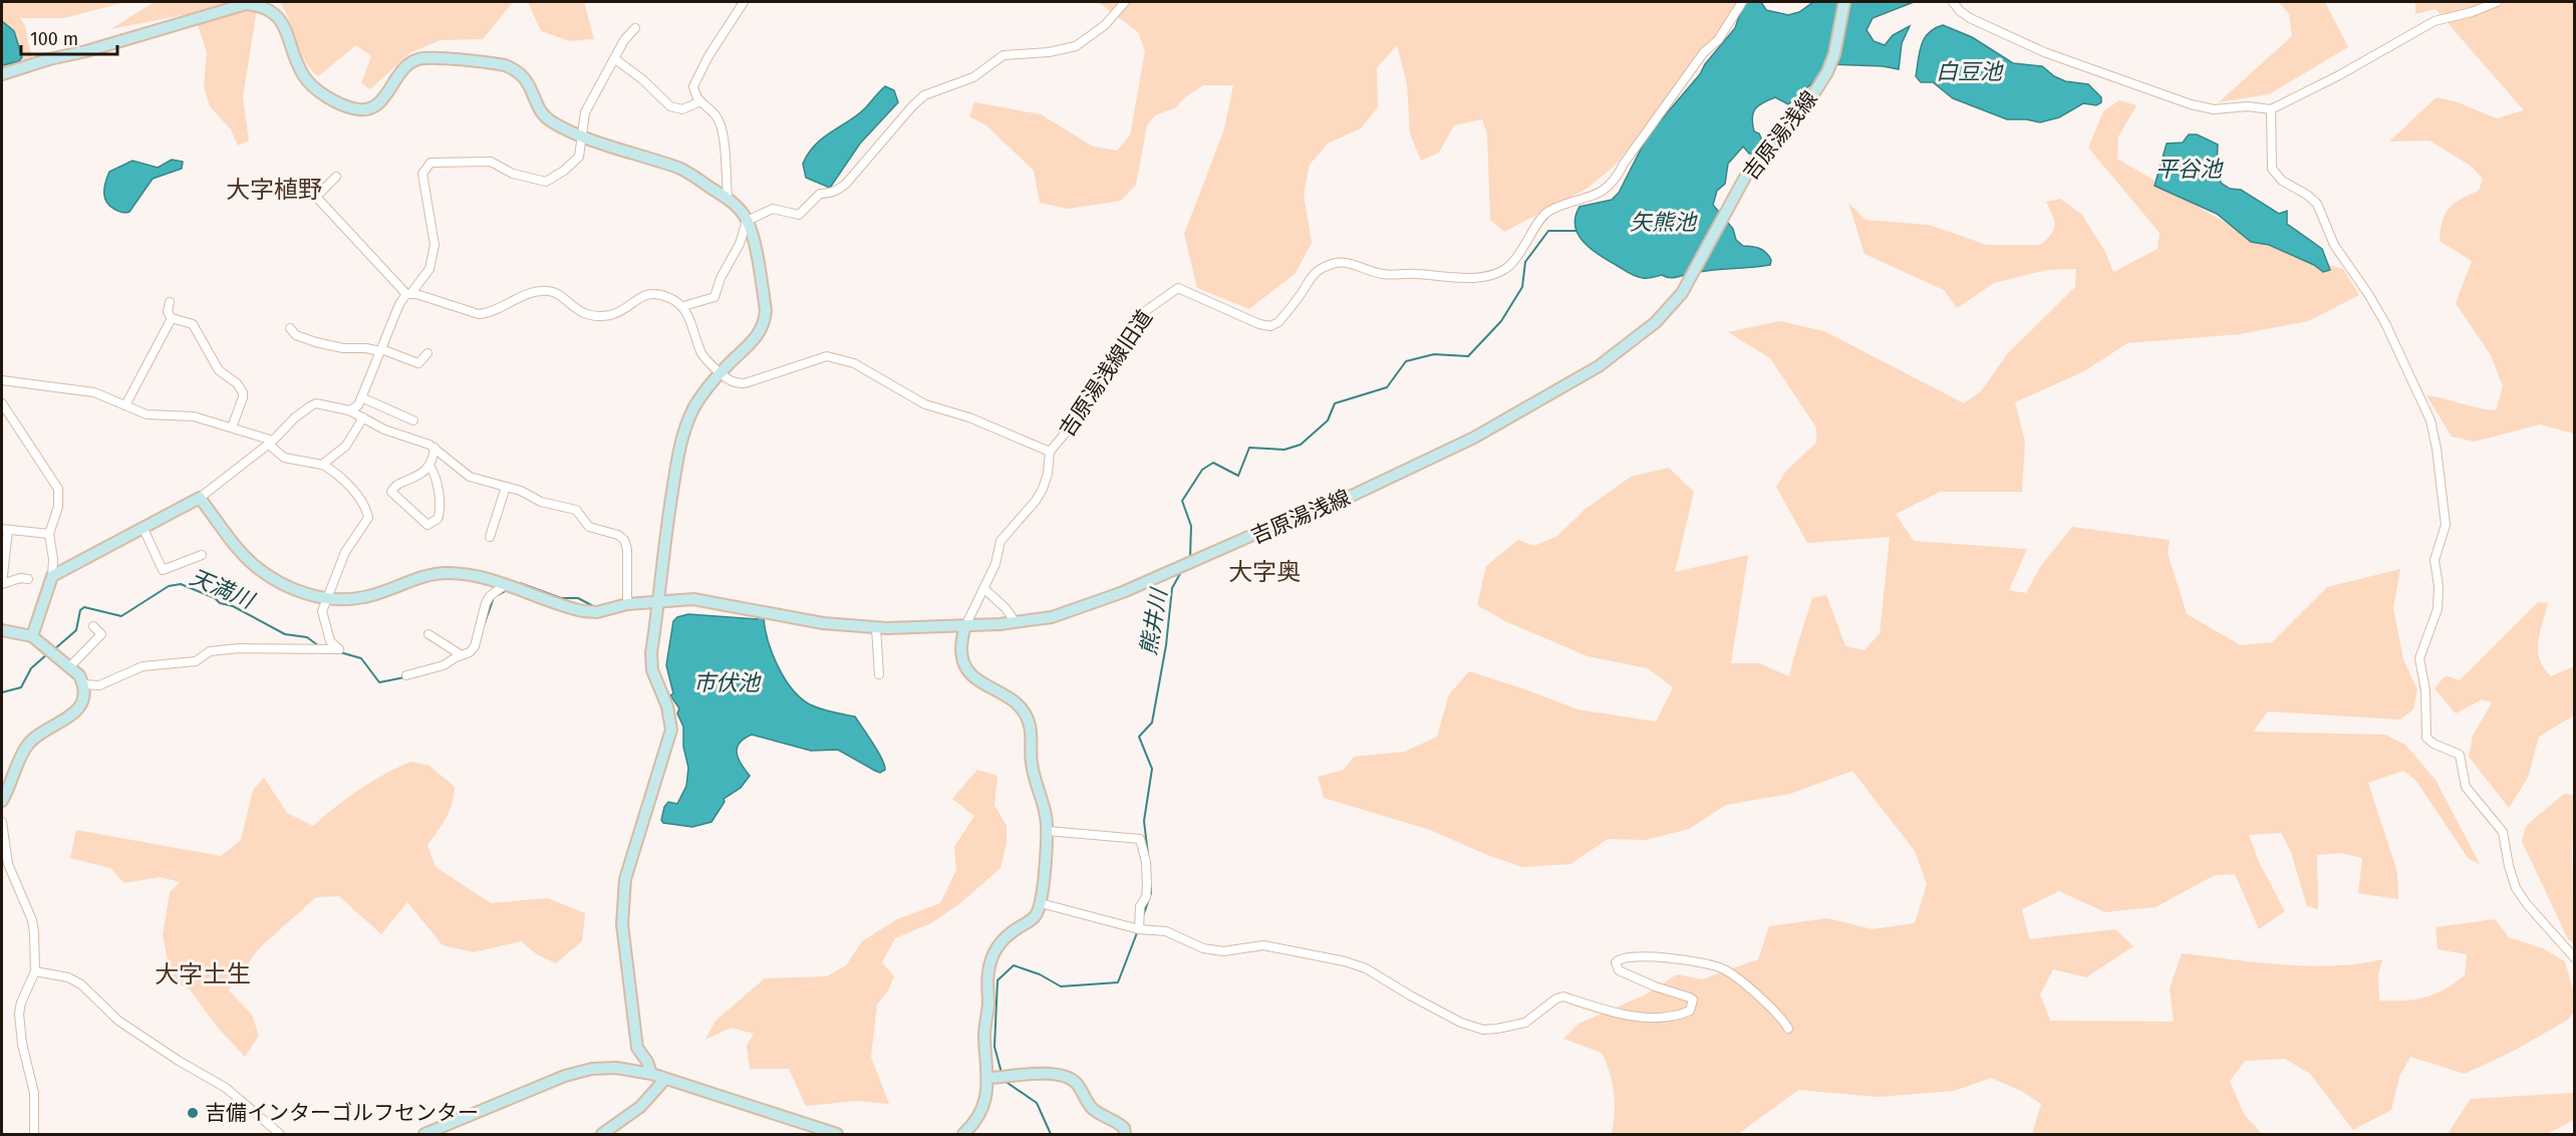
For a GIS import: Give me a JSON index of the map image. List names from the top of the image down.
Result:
{
  "streets": {
    "street": ["吉原湯浅線", "吉原湯浅線旧道"]
  },
  "crossings": [
    ["吉原湯浅線", "吉原湯浅線旧道"]
  ],
  "districts": ["大字植野", "大字奥", "大字土生"],
  "water": [
    "白豆池",
    "平谷池",
    "矢熊池",
    "天満川",
    "熊井川",
    "市伏池"
  ],
  "places": ["吉備インターゴルフセンター"],
  "scale_bar": "100 m"
}
